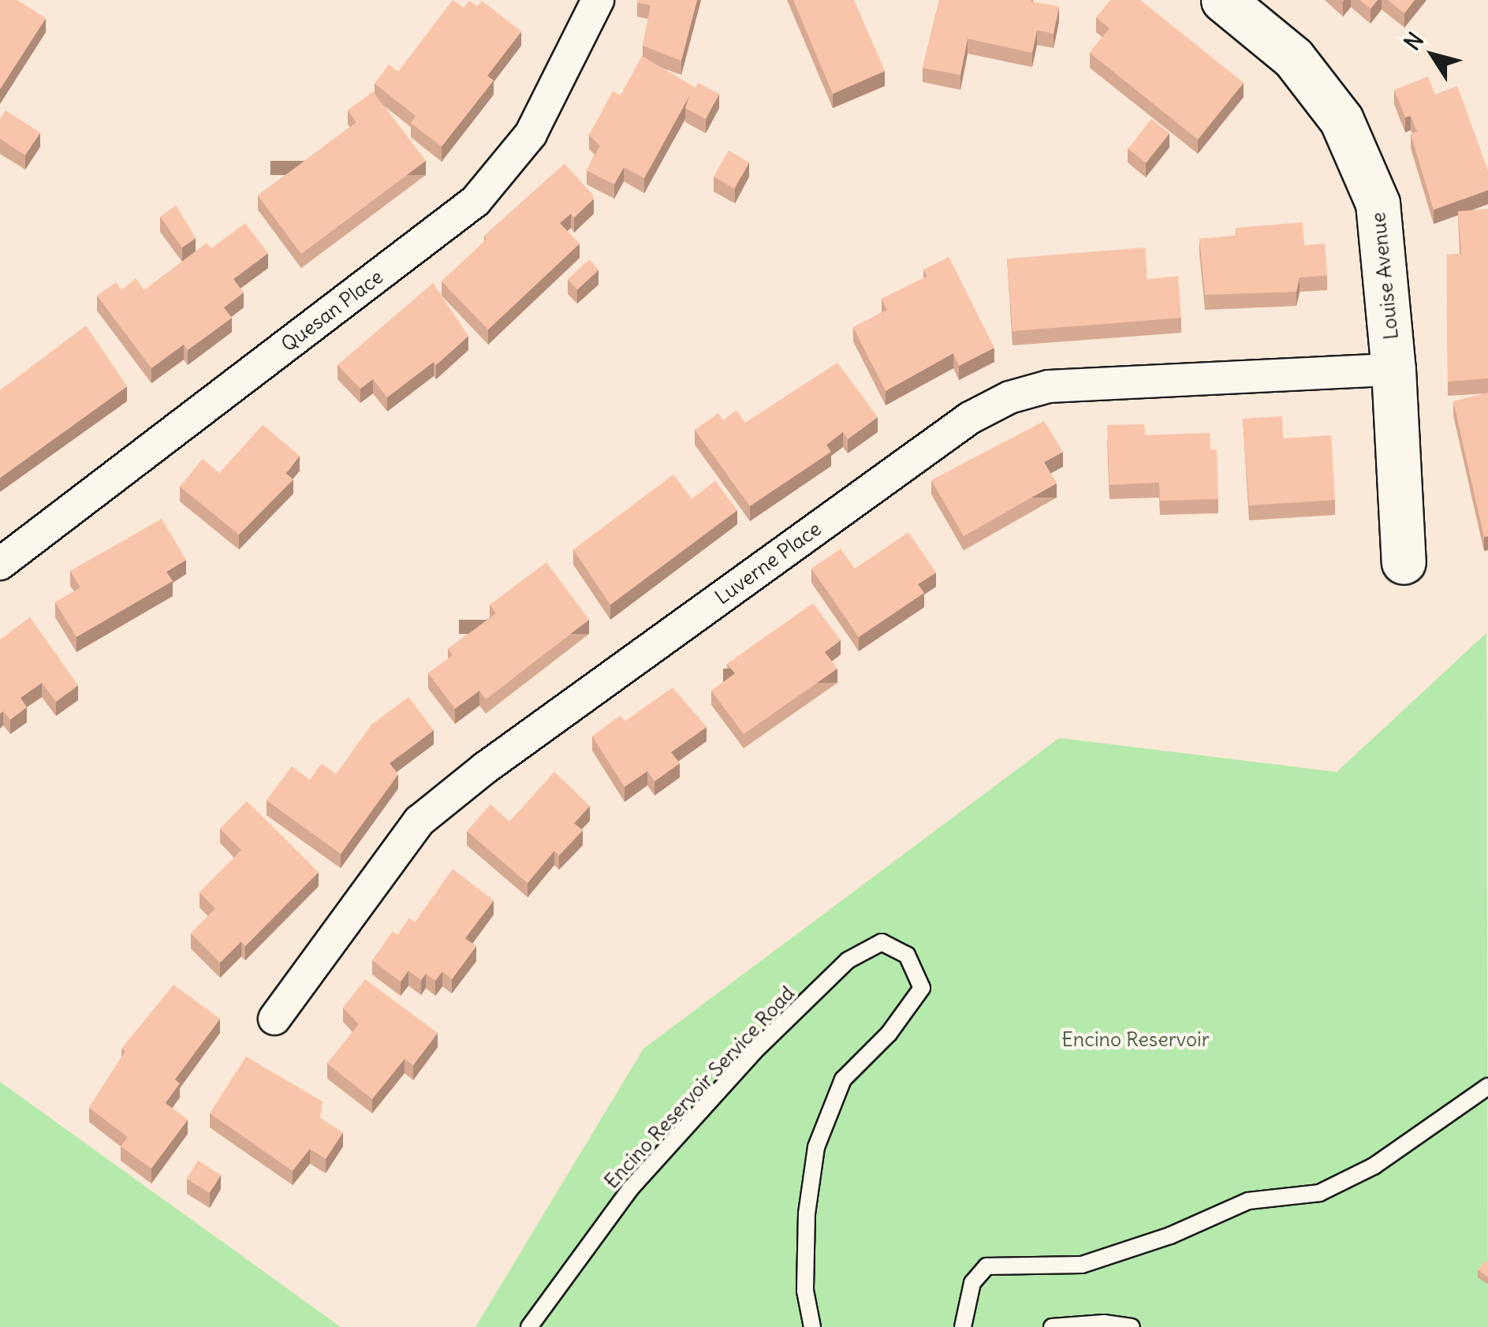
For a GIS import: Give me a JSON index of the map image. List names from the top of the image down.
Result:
{
  "streets": {
    "street": ["Louise Avenue", "Quesan Place", "Luverne Place"],
    "lane": ["Encino Reservoir Service Road"]
  },
  "crossings": [
    ["Louise Avenue", "Luverne Place"]
  ],
  "parks": ["Encino Reservoir"],
  "north": "top left"
}
